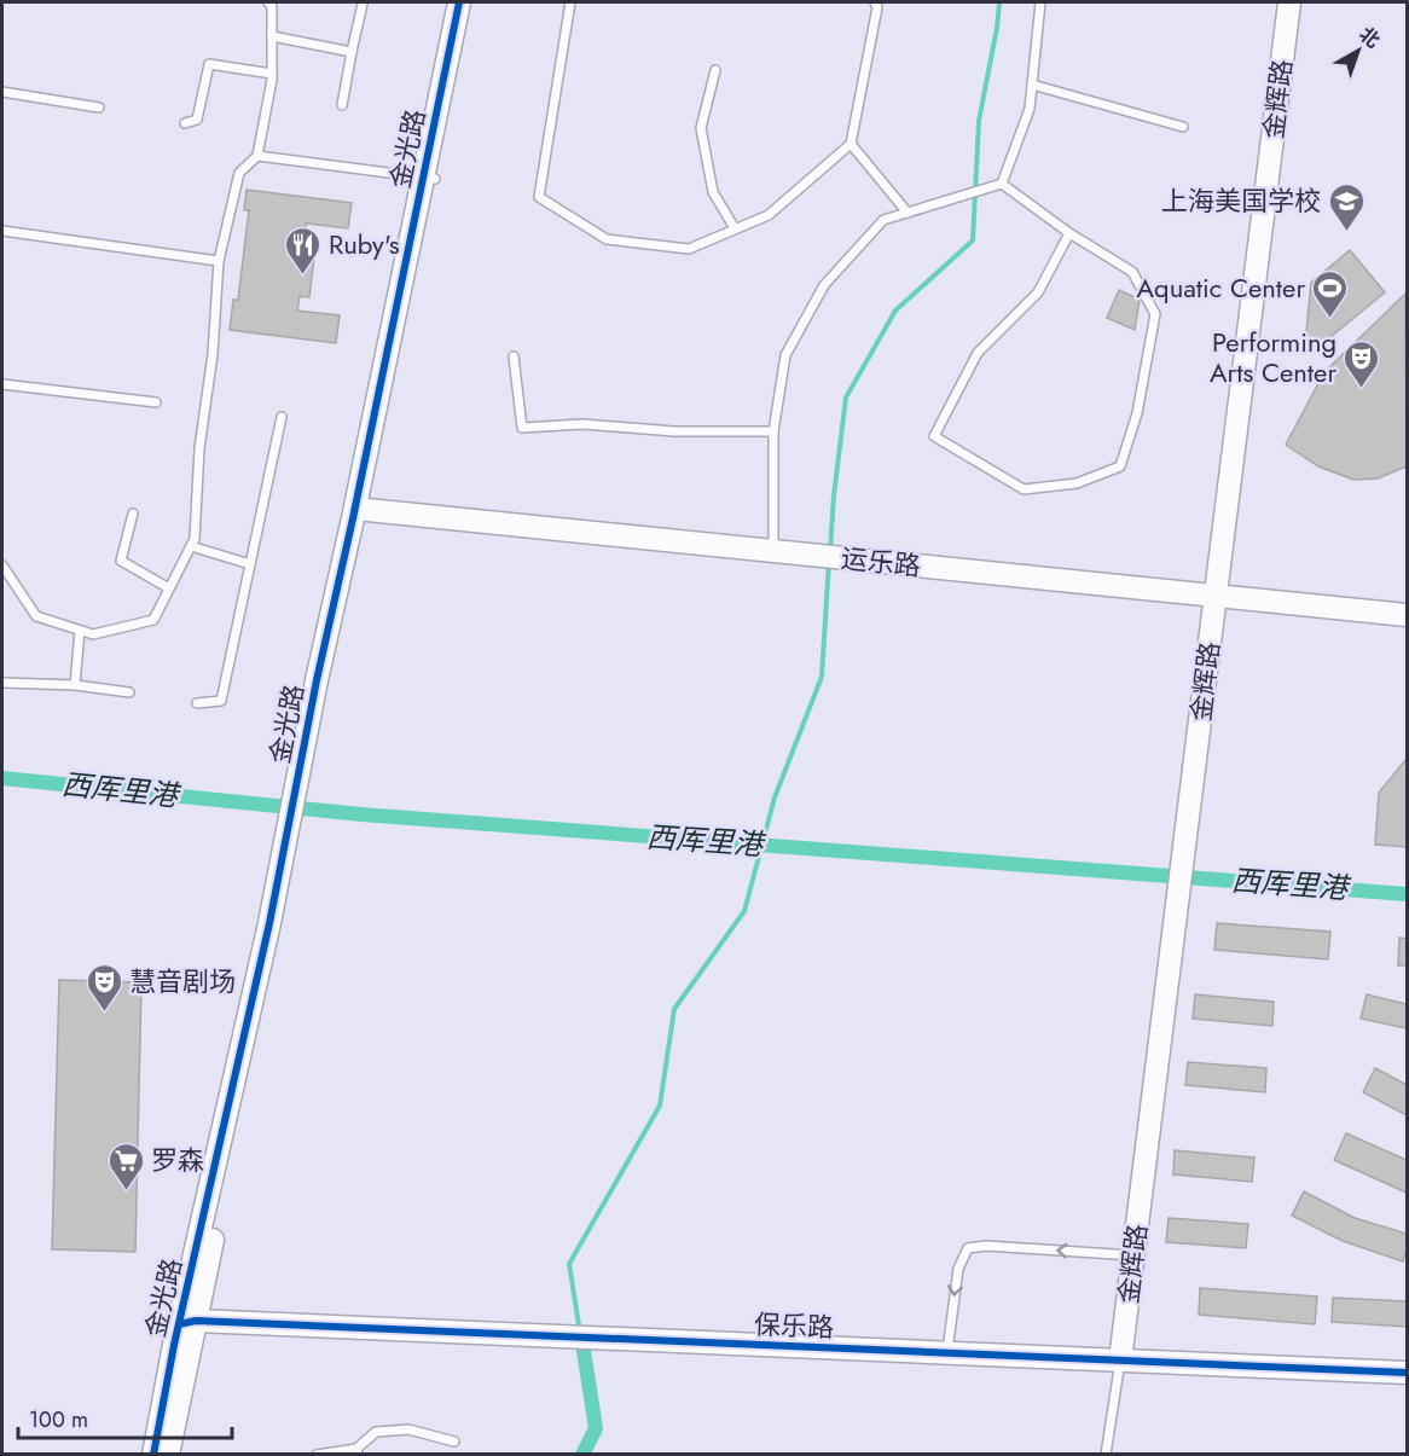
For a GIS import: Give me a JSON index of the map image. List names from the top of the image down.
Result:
{
  "streets": {
    "street": [
      "金辉路",
      "金光路",
      "运乐路",
      "保乐路"
    ]
  },
  "crossings": [
    ["金辉路", "运乐路"],
    ["金辉路", "保乐路"],
    ["金光路", "运乐路"],
    ["金光路", "保乐路"]
  ],
  "water": ["西厍里港"],
  "places": {
    "school or university": ["上海美国学校"],
    "restaurant": ["Ruby's"],
    "sports": ["Aquatic Center"],
    "theatre": ["Performing Arts Center", "慧音剧场"],
    "supermarket": ["罗森"]
  },
  "scale_bar": "100 m",
  "north": "top right"
}
